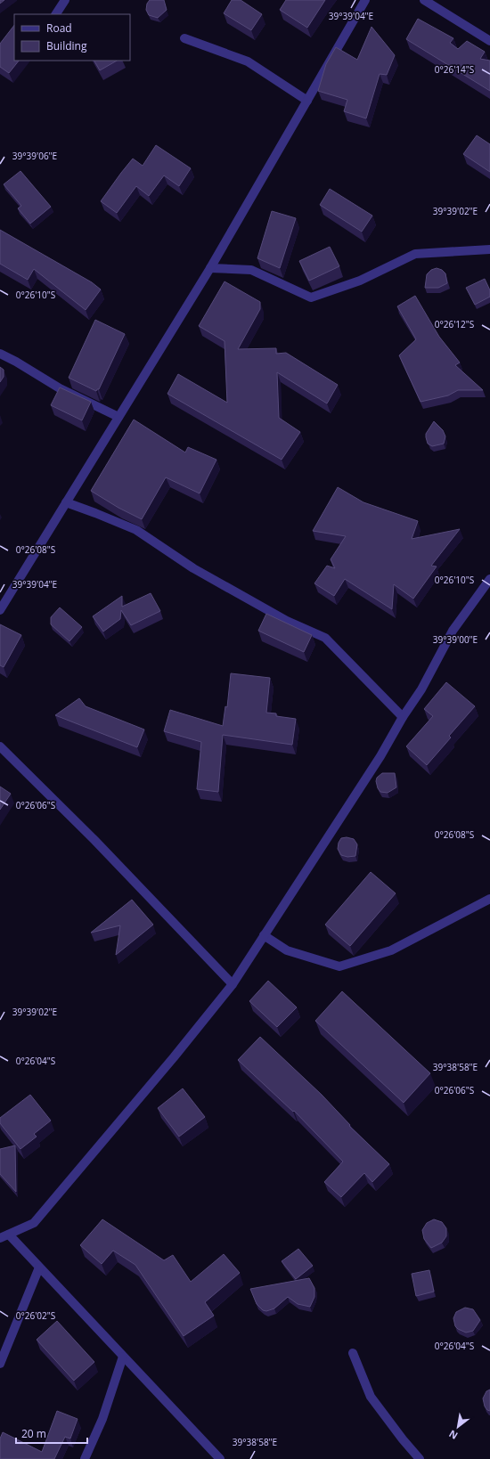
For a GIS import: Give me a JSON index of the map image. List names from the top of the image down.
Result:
{
  "legend": ["Road", "Building"],
  "scale_bar": "20 m",
  "north": "bottom left",
  "coordinates": [
    "39°39'04\"E",
    "0°26'14\"S",
    "39°39'06\"E",
    "39°39'02\"E",
    "0°26'10\"S",
    "0°26'12\"S",
    "0°26'08\"S",
    "39°39'00\"E",
    "0°26'06\"S",
    "0°26'04\"S",
    "39°38'58\"E",
    "0°26'02\"S"
  ]
}
